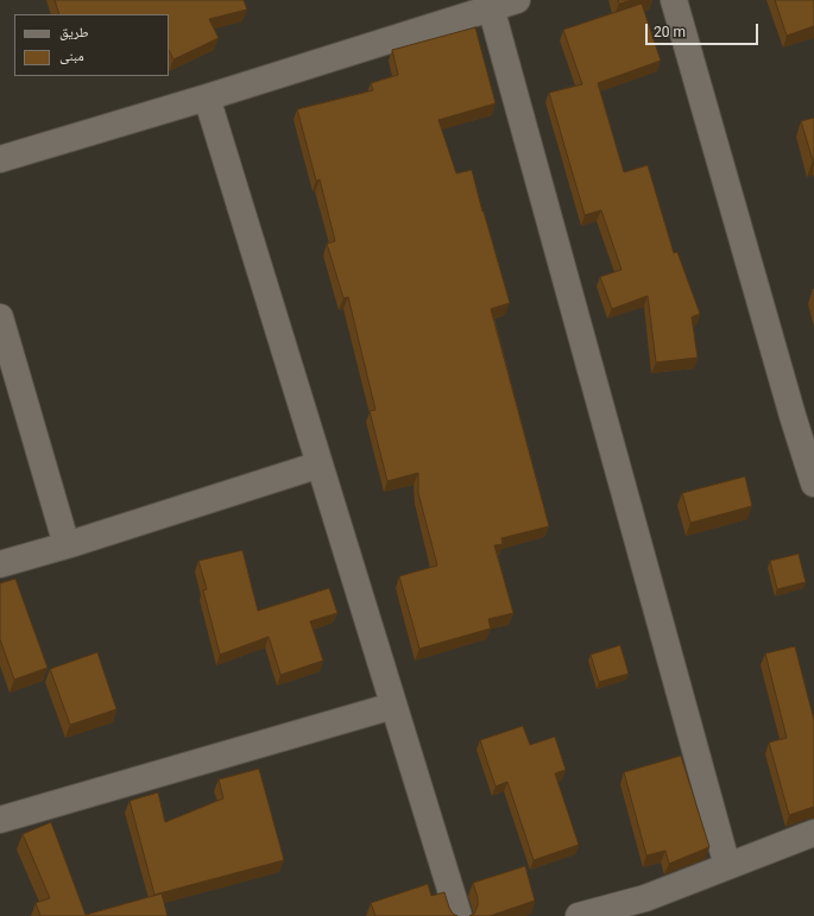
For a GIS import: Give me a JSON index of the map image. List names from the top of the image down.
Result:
{
  "legend": ["طريق", "مبنى"],
  "scale_bar": "20 m"
}
